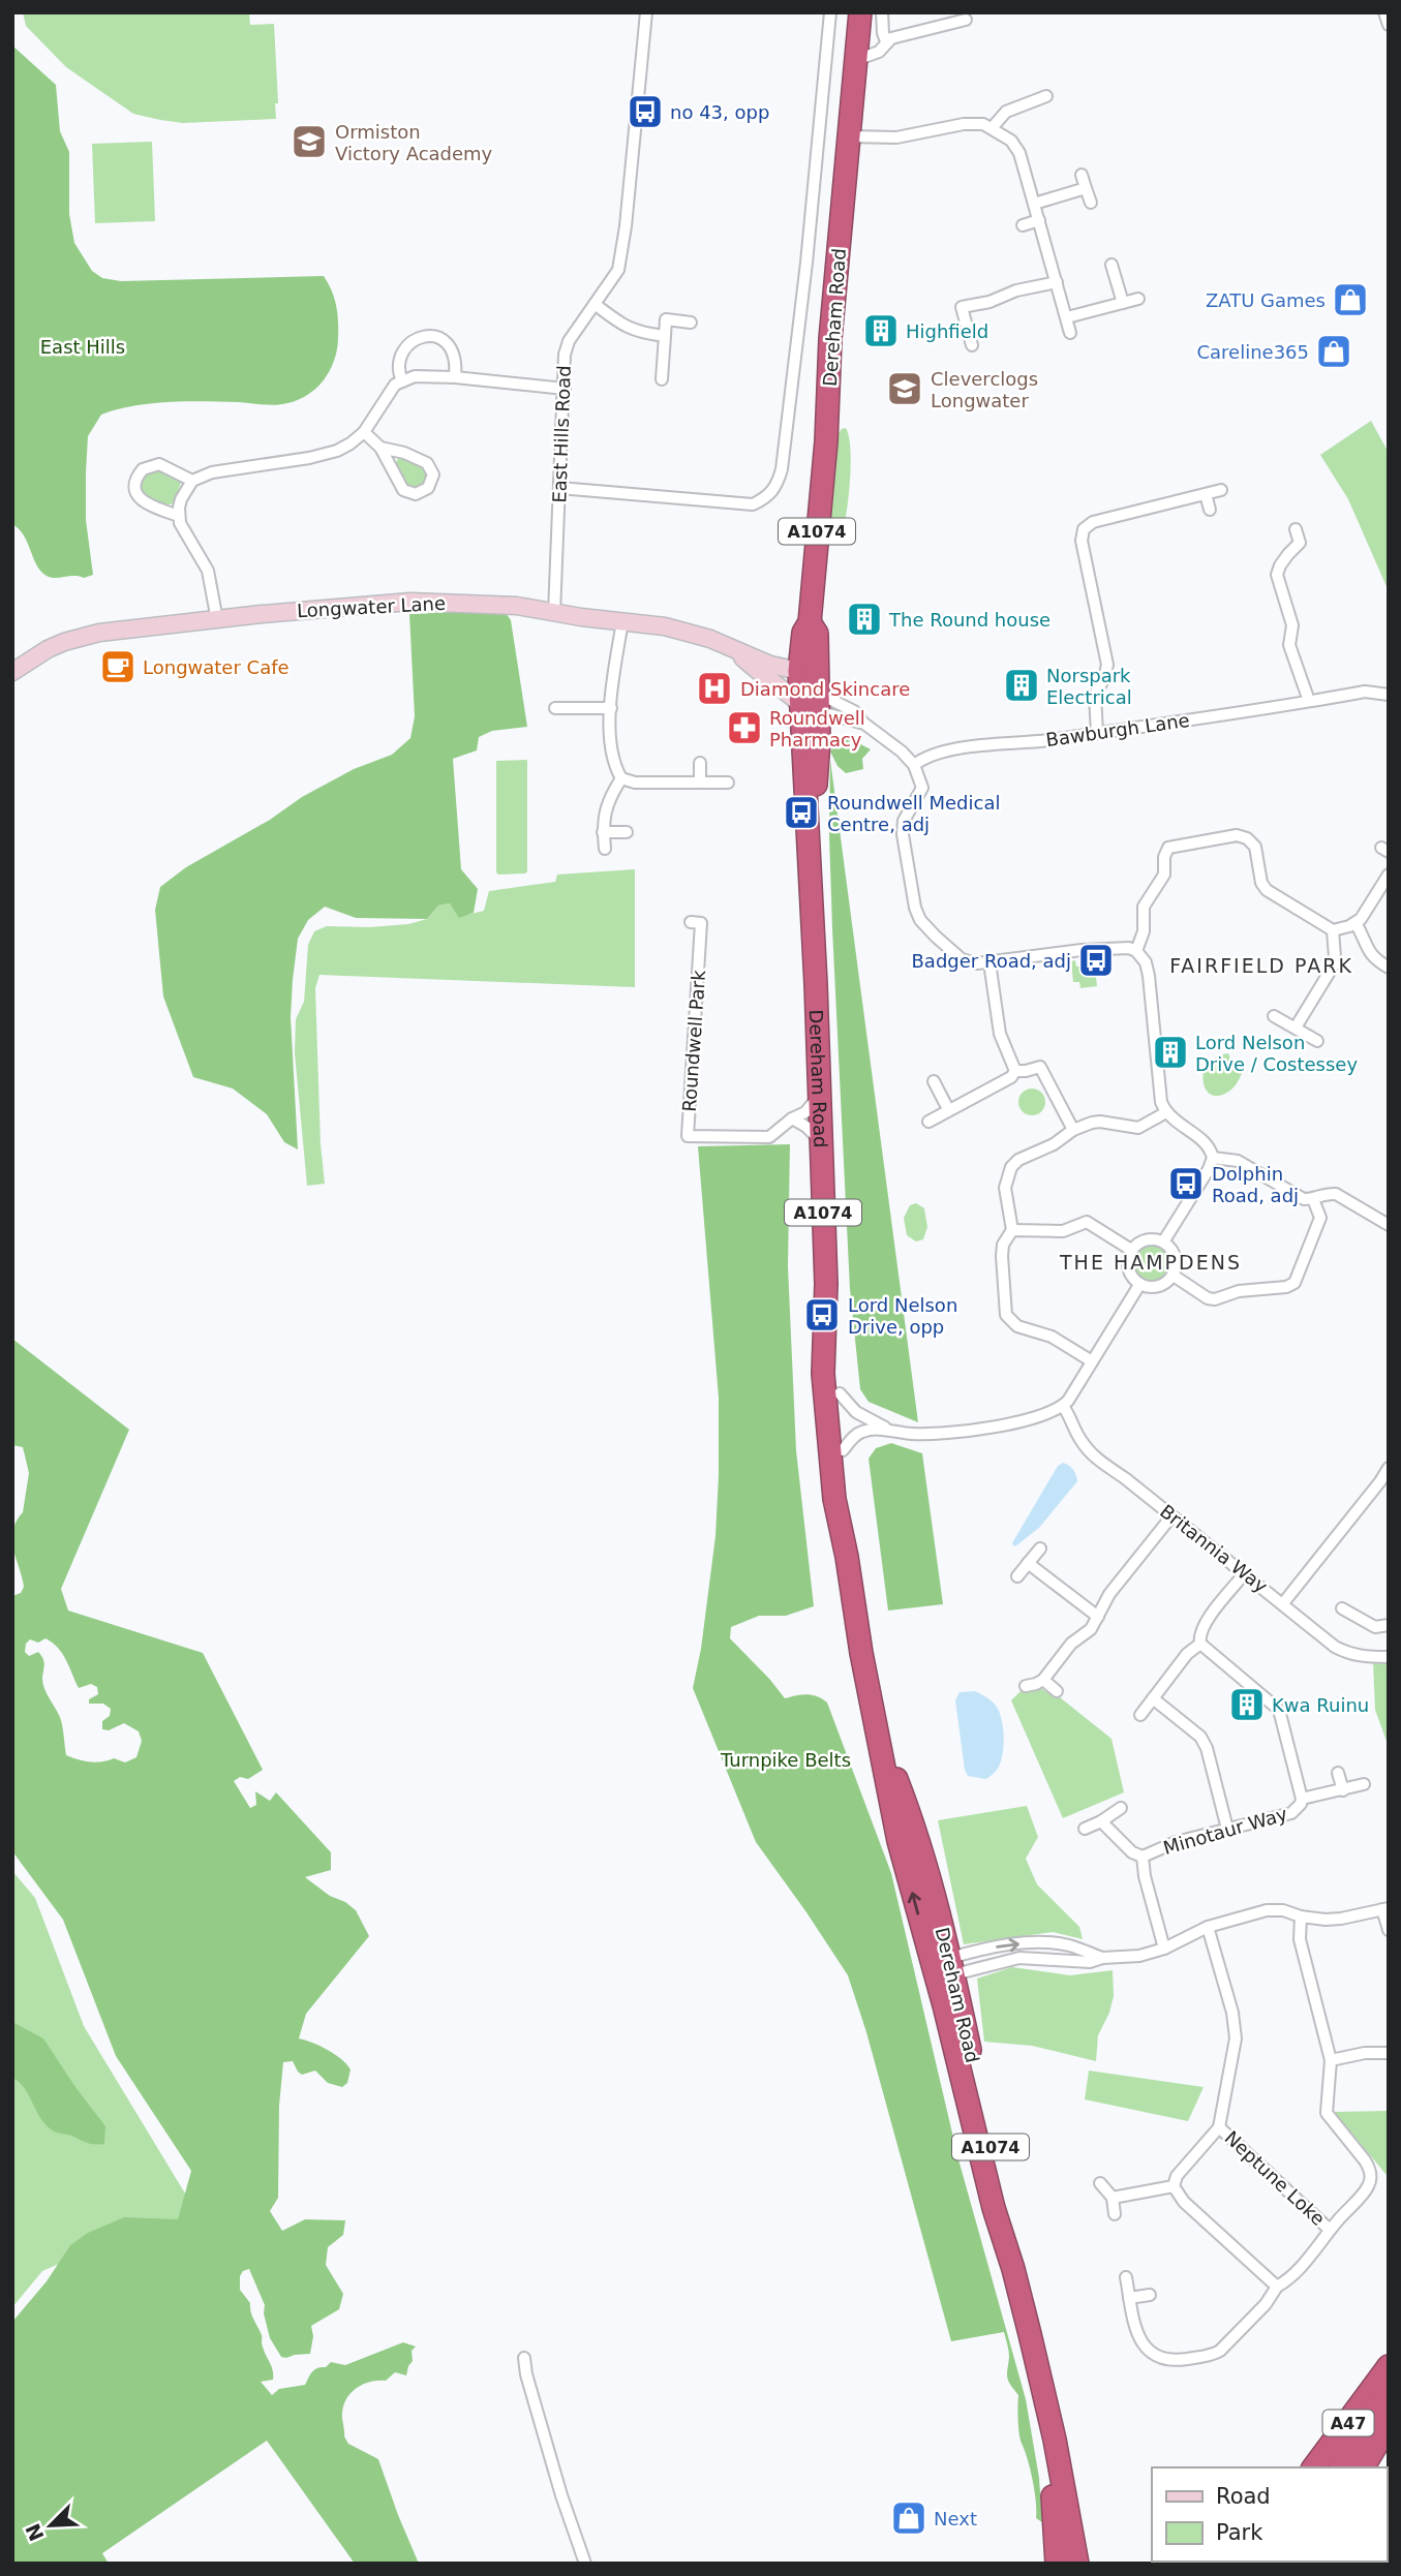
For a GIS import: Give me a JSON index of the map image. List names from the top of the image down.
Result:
{
  "streets": {
    "highway": ["Dereham Road", "A1074", "A47"],
    "street": [
      "East Hills Road",
      "Longwater Lane",
      "Bawburgh Lane",
      "Roundwell Park",
      "Britannia Way",
      "Minotaur Way",
      "Neptune Loke"
    ]
  },
  "crossings": [
    ["Dereham Road", "East Hills Road"],
    ["Dereham Road", "Longwater Lane"],
    ["Dereham Road", "Roundwell Park"],
    ["East Hills Road", "Longwater Lane"]
  ],
  "districts": ["FAIRFIELD PARK", "THE HAMPDENS"],
  "parks": ["East Hills", "Turnpike Belts"],
  "places": {
    "bus stop": [
      "no 43, opp",
      "Roundwell Medical Centre, adj",
      "Badger Road, adj",
      "Dolphin Road, adj",
      "Lord Nelson Drive, opp"
    ],
    "school or university": ["Ormiston Victory Academy", "Cleverclogs Longwater"],
    "shop": ["ZATU Games", "Careline365", "Next"],
    "building": [
      "Highfield",
      "The Round house",
      "Norspark Electrical",
      "Lord Nelson Drive / Costessey",
      "Kwa Ruinu"
    ],
    "cafe": ["Longwater Cafe"],
    "hospital": ["Diamond Skincare"],
    "pharmacy": ["Roundwell Pharmacy"]
  },
  "legend": ["Road", "Park"],
  "north": "bottom left"
}
